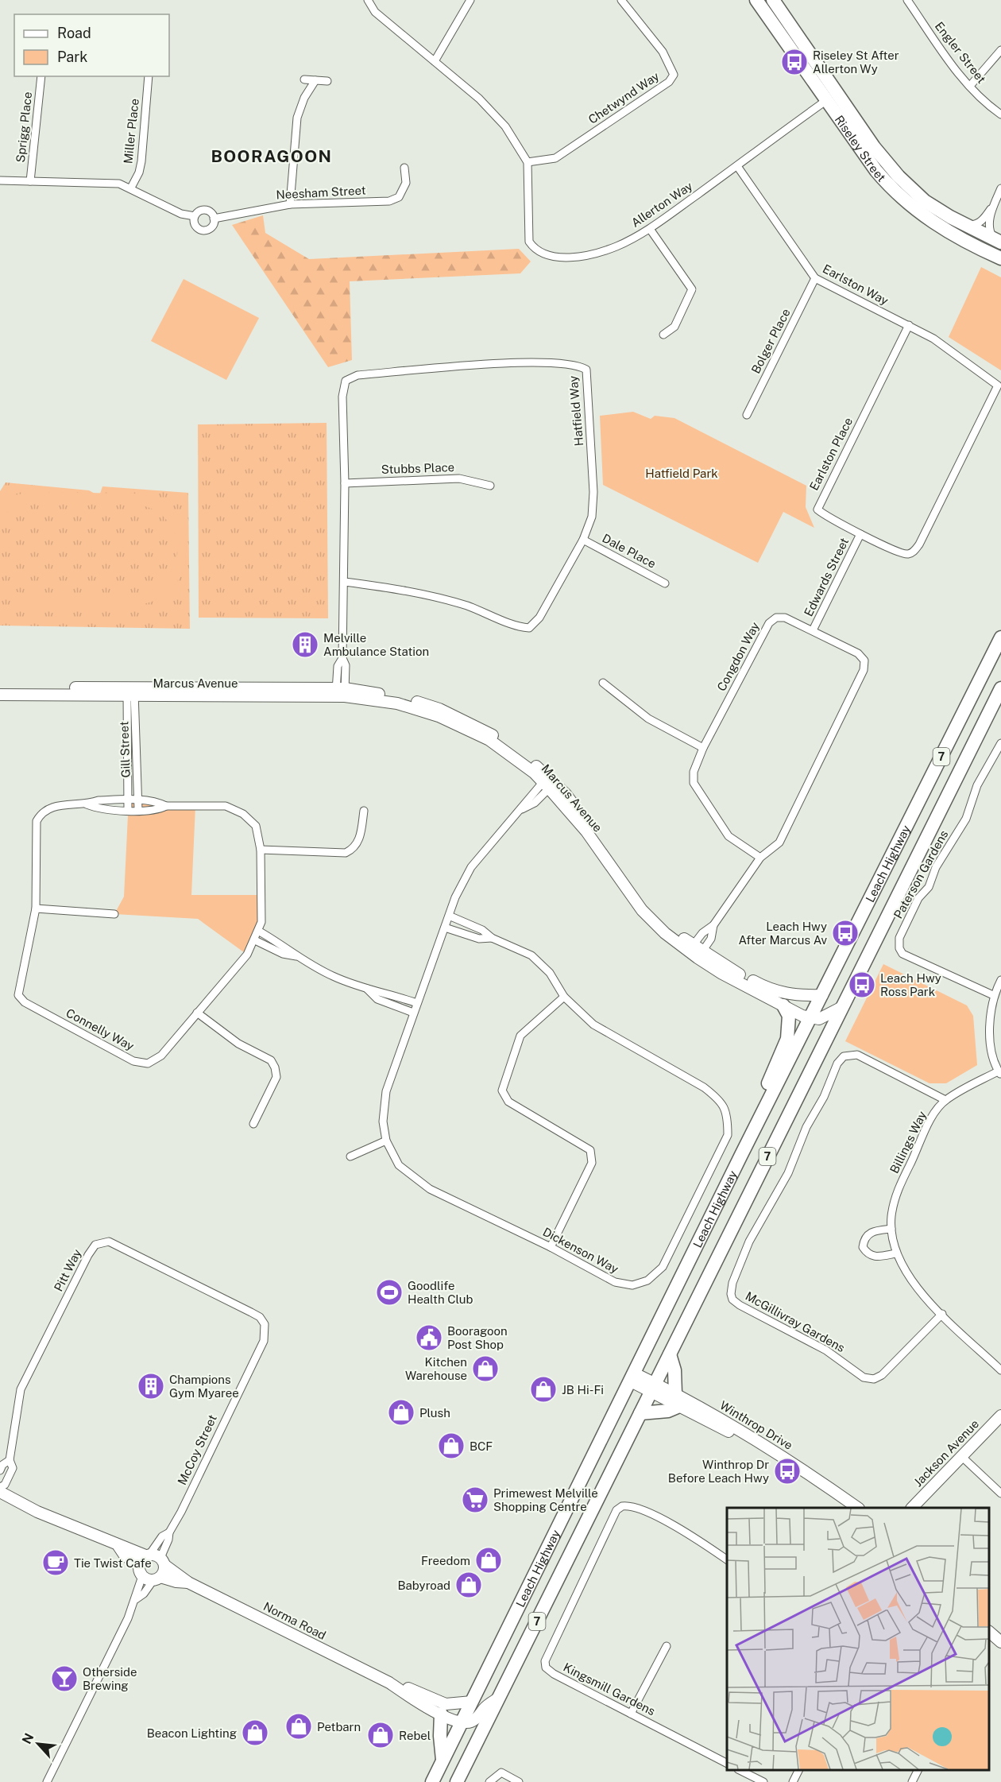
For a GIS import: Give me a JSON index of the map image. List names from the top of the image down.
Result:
{
  "streets": {
    "highway": ["Riseley Street", "7", "Leach Highway"],
    "street": [
      "Engler Street",
      "Chetwynd Way",
      "Sprigg Place",
      "Miller Place",
      "Neesham Street",
      "Allerton Way",
      "Earlston Way",
      "Bolger Place",
      "Hatfield Way",
      "Earlston Place",
      "Stubbs Place",
      "Dale Place",
      "Edwards Street",
      "Congdon Way",
      "Marcus Avenue",
      "Gill Street",
      "Paterson Gardens",
      "Connelly Way",
      "Billings Way",
      "Dickenson Way",
      "Pitt Way",
      "McGillivray Gardens",
      "Winthrop Drive",
      "McCoy Street",
      "Jackson Avenue",
      "Norma Road",
      "Kingsmill Gardens"
    ]
  },
  "crossings": [
    ["Chetwynd Way", "Allerton Way"],
    ["Sprigg Place", "Neesham Street"],
    ["Miller Place", "Neesham Street"],
    ["Riseley Street", "Allerton Way"],
    ["Allerton Way", "Earlston Way"],
    ["Earlston Way", "Bolger Place"],
    ["Earlston Way", "Earlston Place"],
    ["Hatfield Way", "Stubbs Place"],
    ["Hatfield Way", "Dale Place"],
    ["Hatfield Way", "Marcus Avenue"],
    ["Earlston Place", "Edwards Street"],
    ["Edwards Street", "Congdon Way"],
    ["Congdon Way", "Marcus Avenue"],
    ["Marcus Avenue", "Gill Street"],
    ["Marcus Avenue", "Leach Highway"],
    ["Marcus Avenue", "Dickenson Way"],
    ["Gill Street", "Connelly Way"],
    ["Leach Highway", "Winthrop Drive"],
    ["Leach Highway", "Norma Road"],
    ["Billings Way", "McGillivray Gardens"],
    ["Pitt Way", "McCoy Street"],
    ["McCoy Street", "Norma Road"]
  ],
  "districts": ["BOORAGOON"],
  "parks": ["Hatfield Park"],
  "places": {
    "bus stop": [
      "Riseley St After Allerton Wy",
      "Leach Hwy After Marcus Av",
      "Leach Hwy Ross Park",
      "Winthrop Dr Before Leach Hwy"
    ],
    "building": ["Melville Ambulance Station", "Champions Gym Myaree"],
    "sports": ["Goodlife Health Club"],
    "public building": ["Booragoon Post Shop"],
    "shop": [
      "Kitchen Warehouse",
      "JB Hi-Fi",
      "Plush",
      "BCF",
      "Freedom",
      "Babyroad",
      "Petbarn",
      "Beacon Lighting",
      "Rebel"
    ],
    "supermarket": ["Primewest Melville Shopping Centre"],
    "cafe": ["Tie Twist Cafe"],
    "bar": ["Otherside Brewing"]
  },
  "legend": ["Road", "Park"],
  "north": "top left"
}
